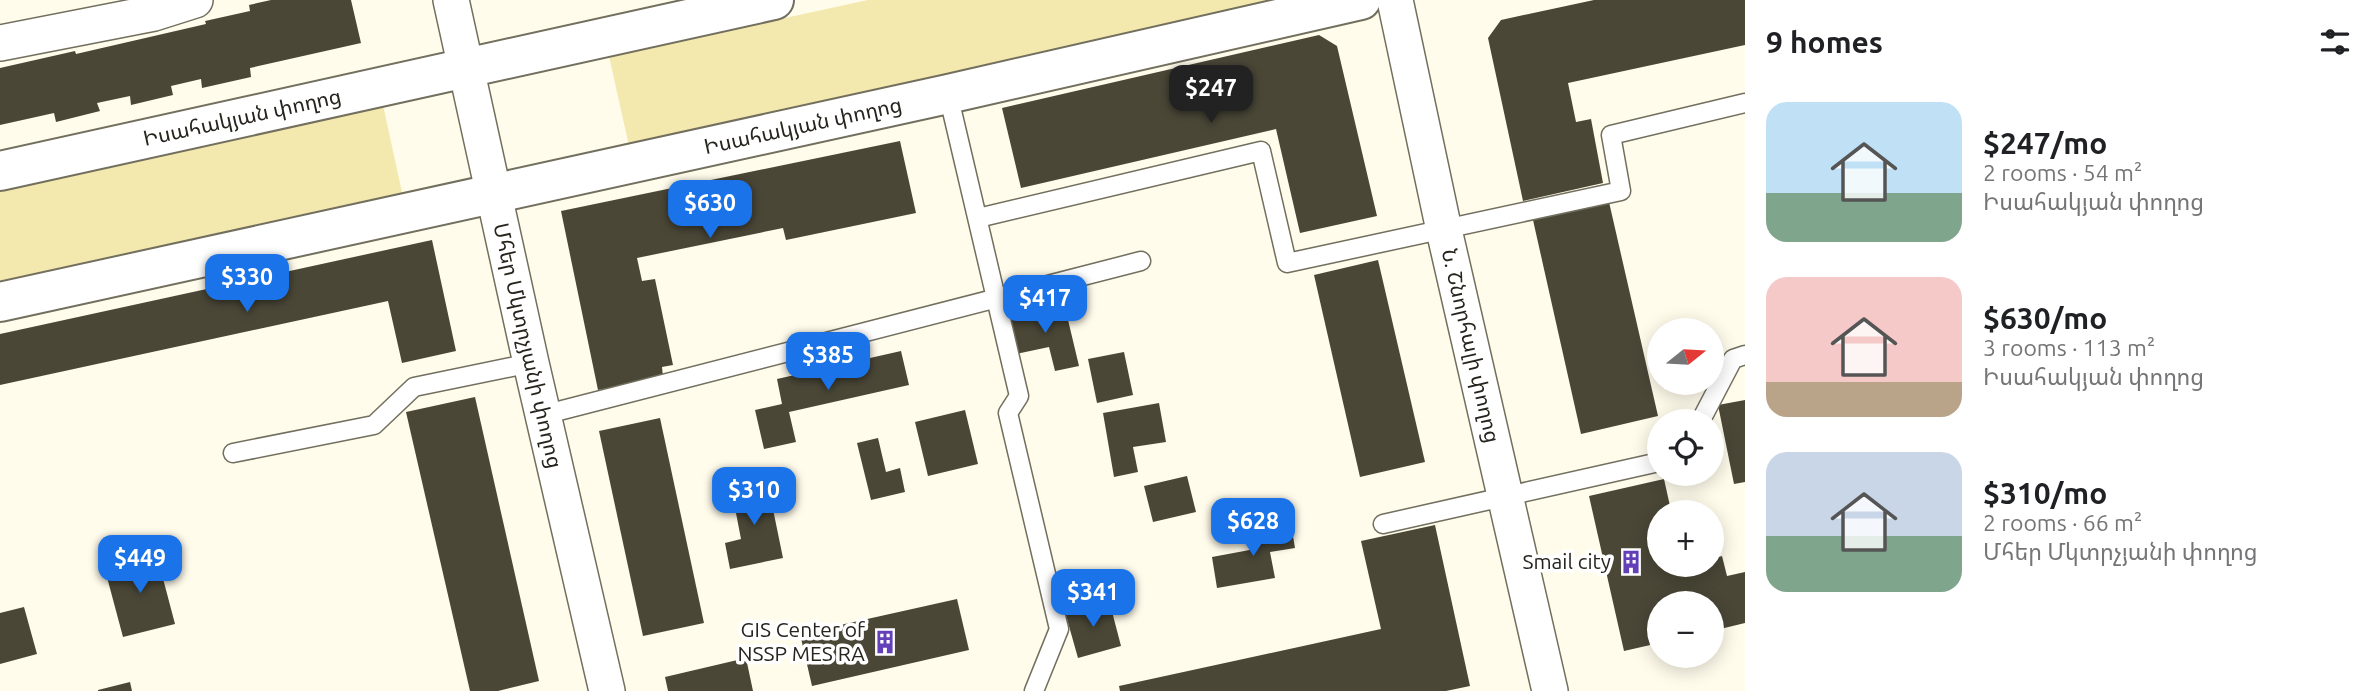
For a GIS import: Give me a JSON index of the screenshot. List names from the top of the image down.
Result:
{
  "streets": {
    "street": ["Իսահակյան փողոց", "Մհեր Մկտրչյանի փողոց", "Ն. Շնորհալի փողոց"]
  },
  "crossings": [
    ["Իսահակյան փողոց", "Մհեր Մկտրչյանի փողոց"]
  ],
  "places": {
    "building": ["Smail city", "GIS Center of NSSP MES RA"]
  },
  "north": "right",
  "page": {
    "heading": "9 homes",
    "price": [
      "$247",
      "$630",
      "$330",
      "$417",
      "$385",
      "$310",
      "$628",
      "$449",
      "$341"
    ],
    "list": [
      {
        "name": "$247/mo",
        "note": "2 rooms · 54 m² · Իսահակյան փողոց"
      },
      {
        "name": "$630/mo",
        "note": "3 rooms · 113 m² · Իսահակյան փողոց"
      },
      {
        "name": "$310/mo",
        "note": "2 rooms · 66 m² · Մհեր Մկտրչյանի փողոց"
      }
    ],
    "map_buttons": ["+", "−"]
  }
}
